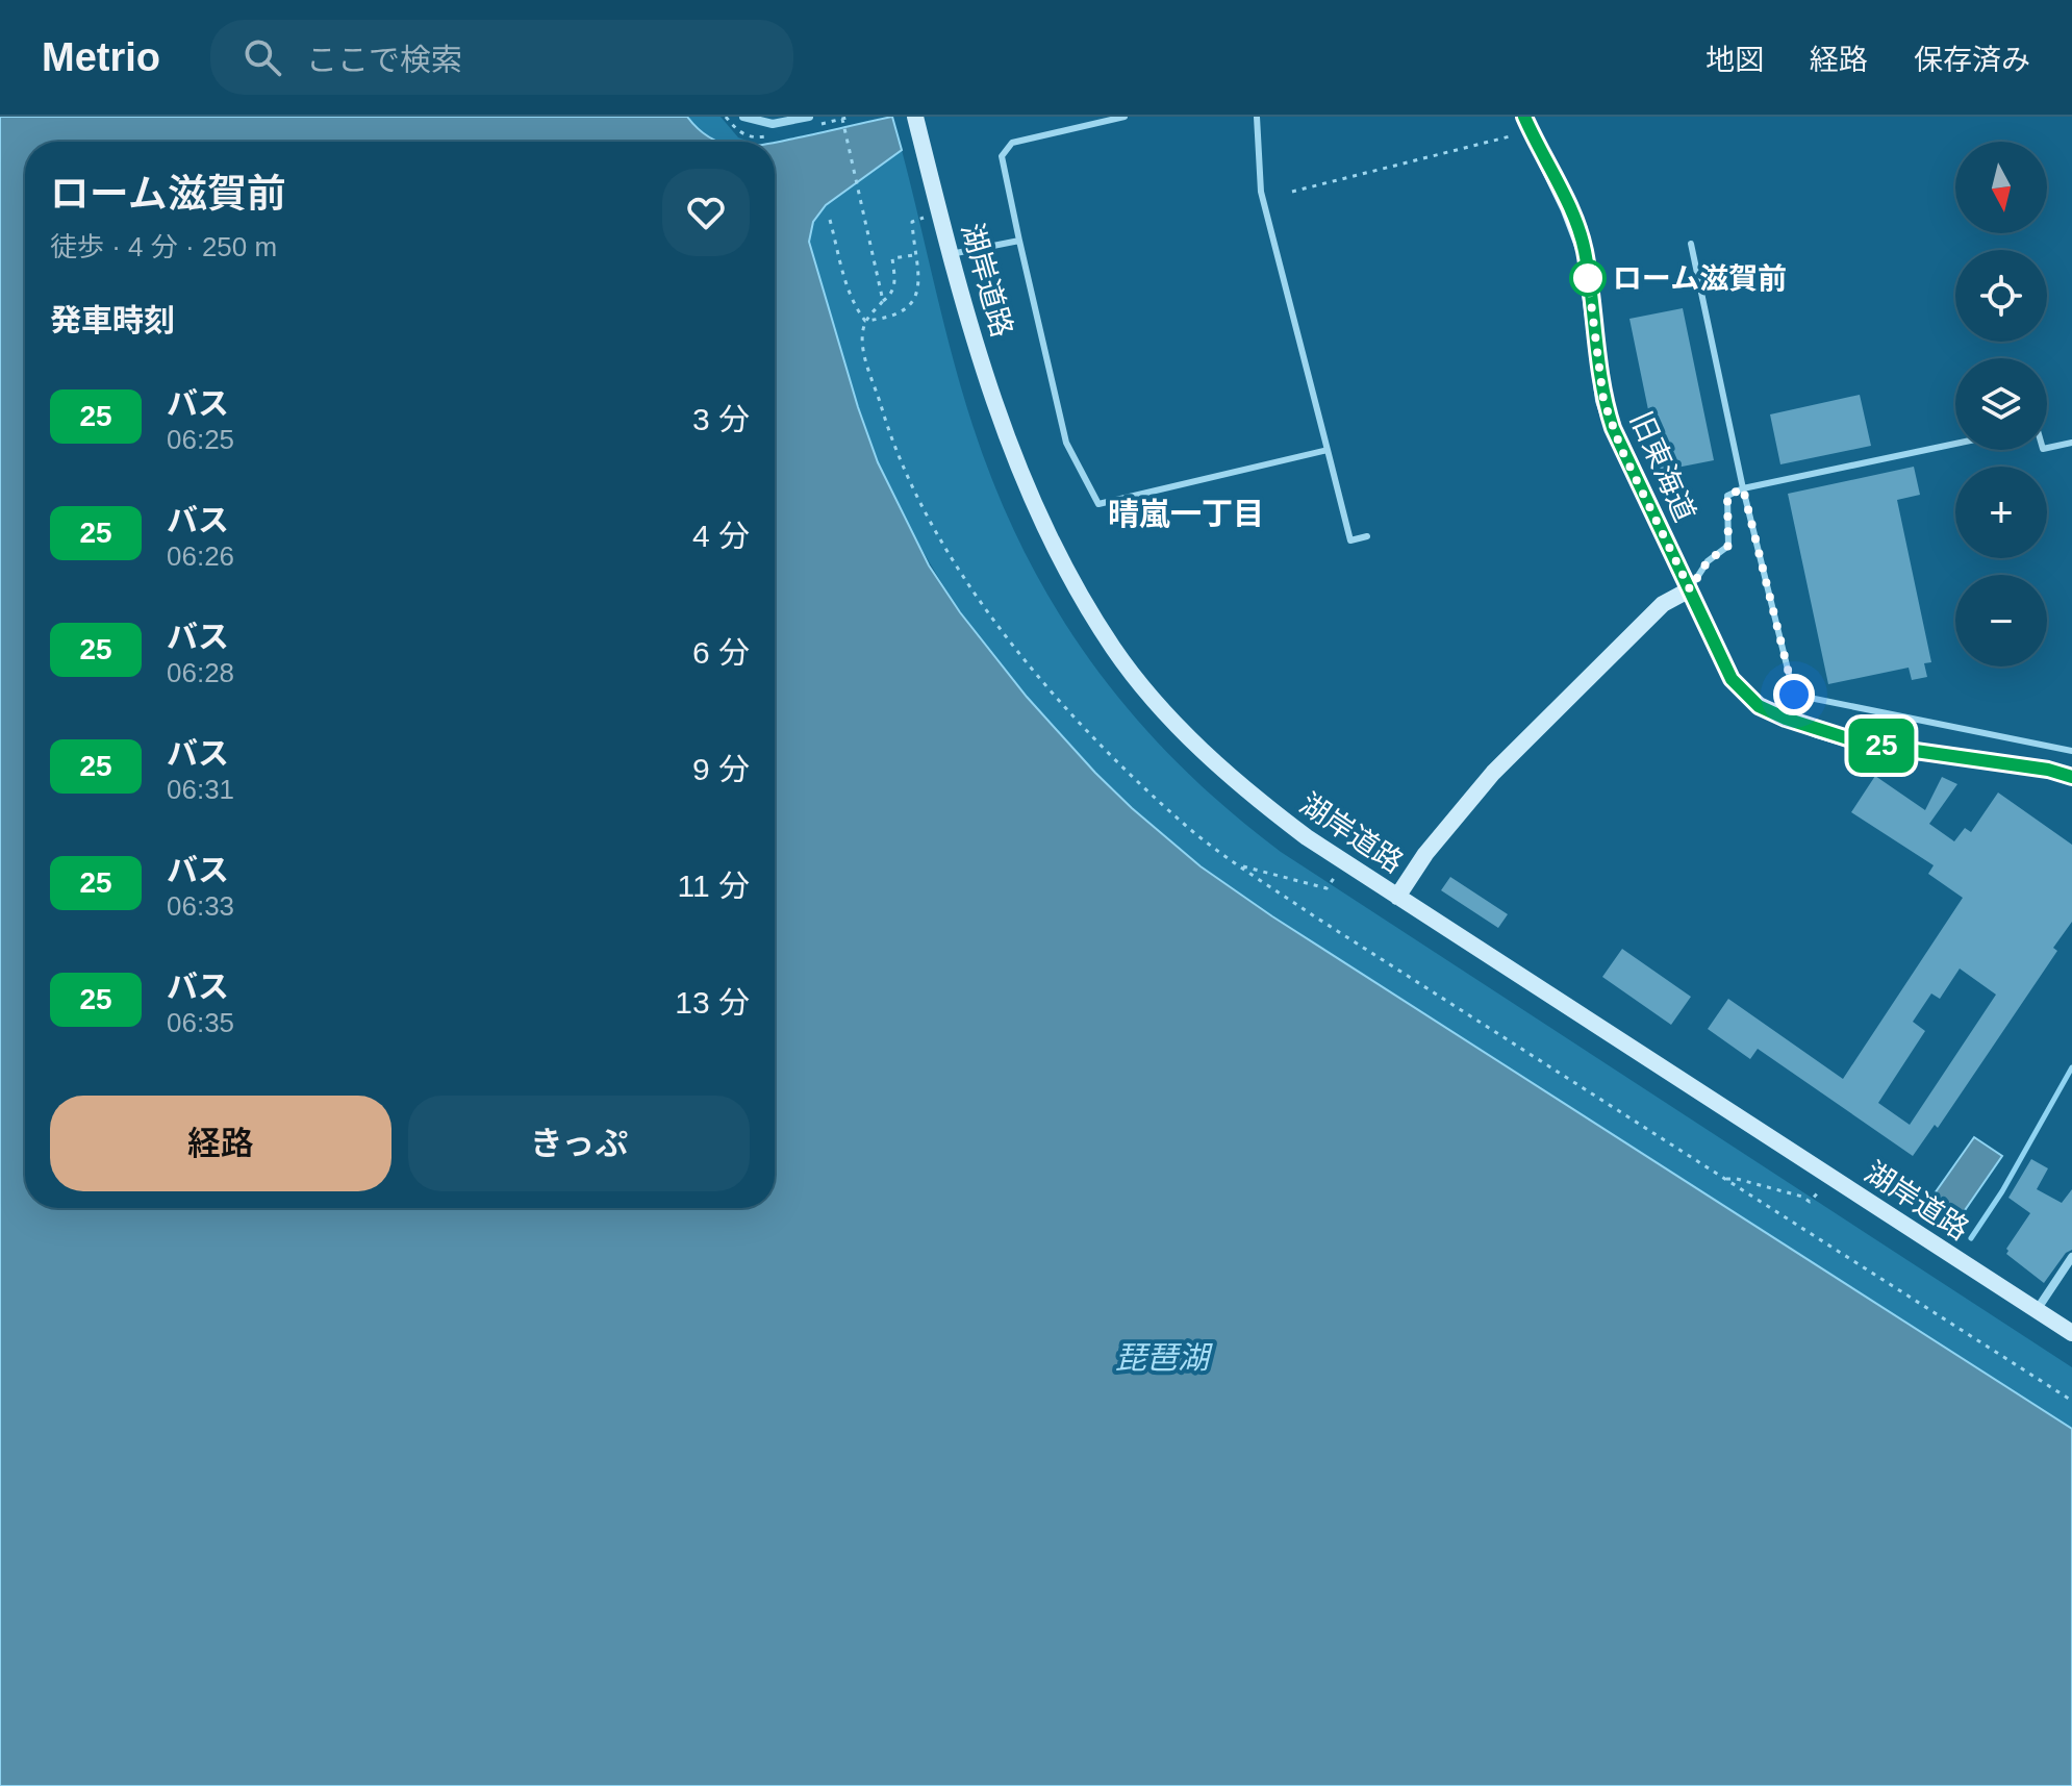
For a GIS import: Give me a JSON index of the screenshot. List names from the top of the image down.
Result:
{
  "streets": {
    "main road": ["湖岸道路", "旧東海道"]
  },
  "districts": ["晴嵐一丁目"],
  "water": ["琵琶湖"],
  "places": ["ローム滋賀前"],
  "lines": ["bus line 25"],
  "north": "bottom",
  "page": {
    "header": "Metrio",
    "search": "ここで検索",
    "nav": ["地図", "経路", "保存済み"],
    "on_map": "25",
    "map_buttons": ["+", "−"],
    "heading": [
      ["ローム滋賀前", "徒歩 · 4 分 · 250 m"],
      "発車時刻"
    ],
    "list": [
      {
        "mark": "25",
        "name": "バス",
        "note": "06:25",
        "value": "3 分"
      },
      {
        "mark": "25",
        "name": "バス",
        "note": "06:26",
        "value": "4 分"
      },
      {
        "mark": "25",
        "name": "バス",
        "note": "06:28",
        "value": "6 分"
      },
      {
        "mark": "25",
        "name": "バス",
        "note": "06:31",
        "value": "9 分"
      },
      {
        "mark": "25",
        "name": "バス",
        "note": "06:33",
        "value": "11 分"
      },
      {
        "mark": "25",
        "name": "バス",
        "note": "06:35",
        "value": "13 分"
      }
    ],
    "buttons": ["経路", "きっぷ"]
  }
}
